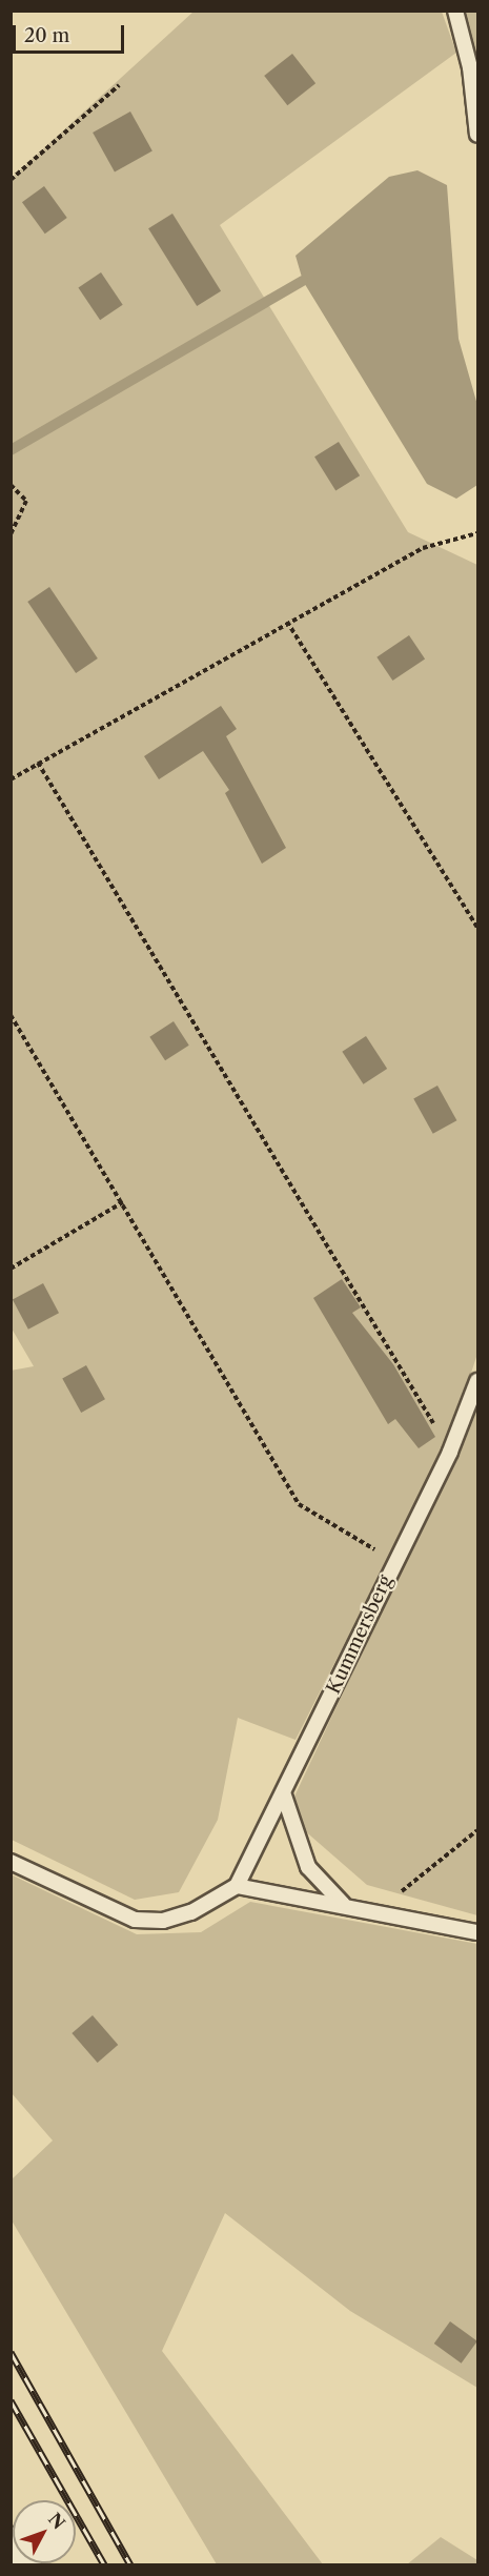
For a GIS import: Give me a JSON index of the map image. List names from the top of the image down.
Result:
{
  "streets": {
    "lane": ["Kummersberg"]
  },
  "scale_bar": "20 m",
  "north": "top right"
}
